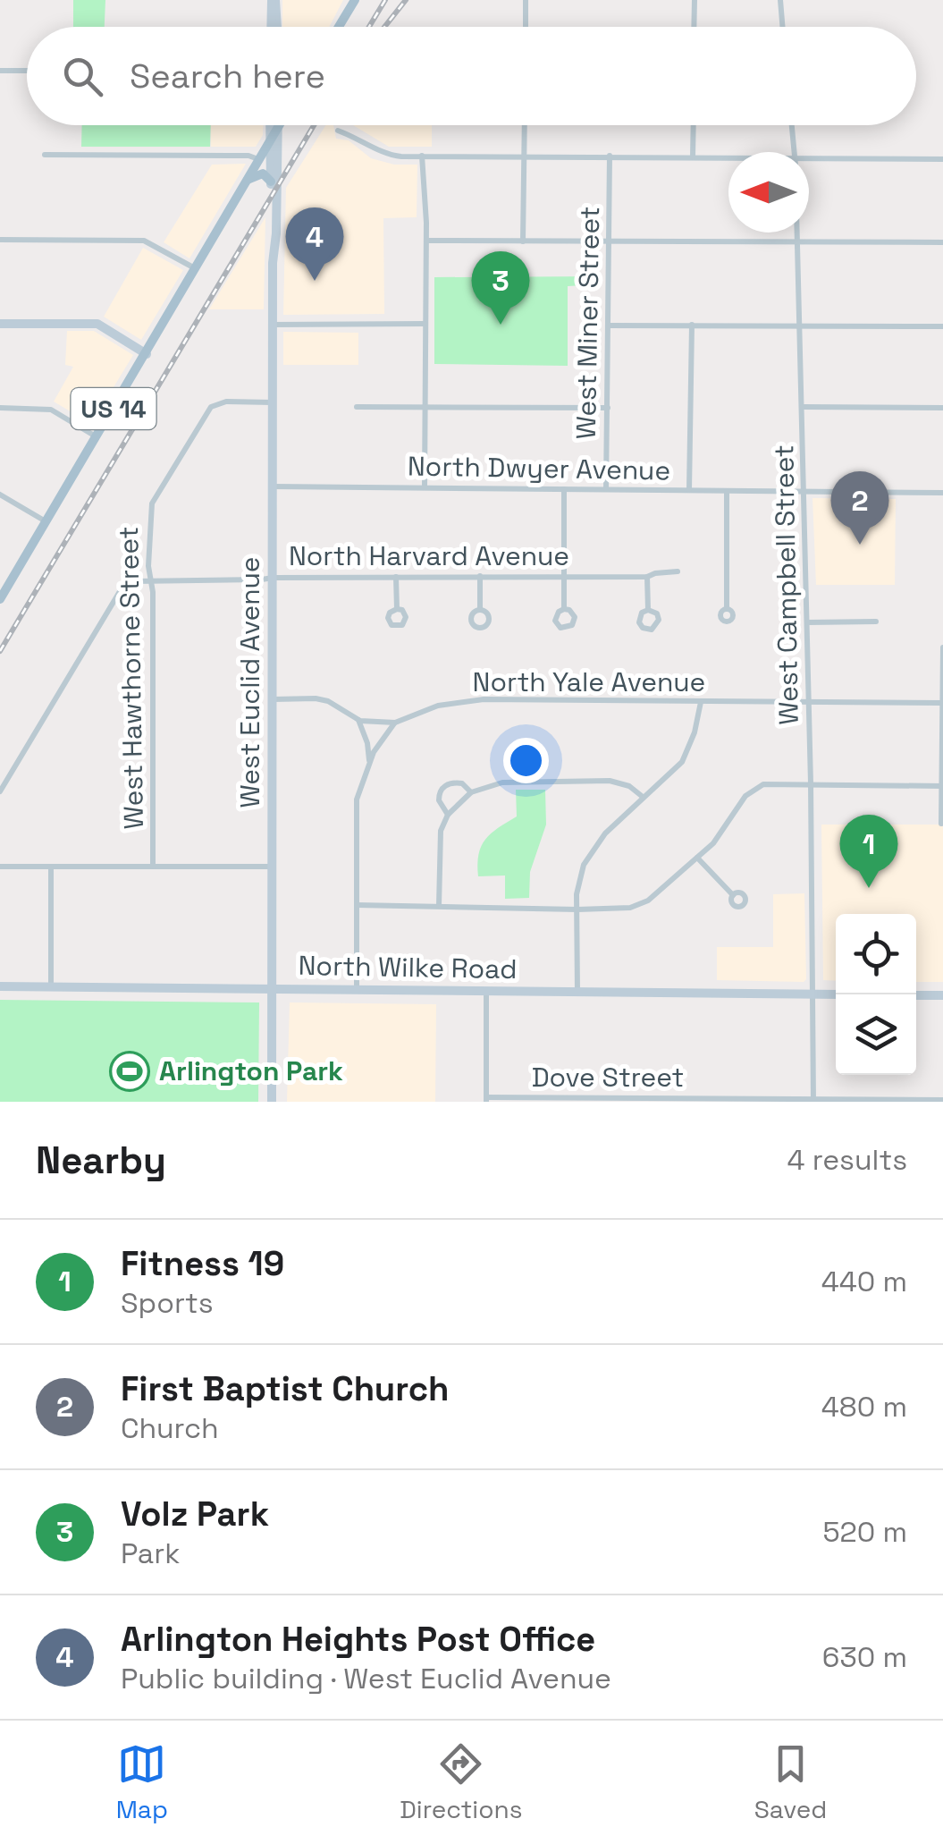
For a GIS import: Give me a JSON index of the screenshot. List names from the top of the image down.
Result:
{
  "streets": {
    "main road": ["US 14", "West Euclid Avenue", "North Wilke Road"],
    "street": [
      "West Miner Street",
      "North Dwyer Avenue",
      "North Harvard Avenue",
      "West Campbell Street",
      "West Hawthorne Street",
      "North Yale Avenue",
      "Dove Street"
    ]
  },
  "crossings": [
    ["West Miner Street", "North Dwyer Avenue"],
    ["US 14", "West Euclid Avenue"],
    ["North Dwyer Avenue", "West Campbell Street"],
    ["North Dwyer Avenue", "West Euclid Avenue"],
    ["North Harvard Avenue", "West Hawthorne Street"],
    ["North Harvard Avenue", "West Euclid Avenue"],
    ["West Campbell Street", "North Yale Avenue"],
    ["West Campbell Street", "North Wilke Road"],
    ["West Campbell Street", "Dove Street"],
    ["West Hawthorne Street", "West Euclid Avenue"],
    ["West Euclid Avenue", "North Yale Avenue"],
    ["West Euclid Avenue", "North Wilke Road"]
  ],
  "places": {
    "sports": ["Arlington Park"]
  },
  "north": "left",
  "page": {
    "search": "Search here",
    "pins": [
      "4",
      "3",
      "2",
      "1"
    ],
    "heading": ["Nearby", "4 results"],
    "list": [
      {
        "mark": "1",
        "name": "Fitness 19",
        "note": "Sports",
        "value": "440 m"
      },
      {
        "mark": "2",
        "name": "First Baptist Church",
        "note": "Church",
        "value": "480 m"
      },
      {
        "mark": "3",
        "name": "Volz Park",
        "note": "Park",
        "value": "520 m"
      },
      {
        "mark": "4",
        "name": "Arlington Heights Post Office",
        "note": "Public building · West Euclid Avenue",
        "value": "630 m"
      }
    ],
    "nav": ["Map", "Directions", "Saved"]
  }
}
